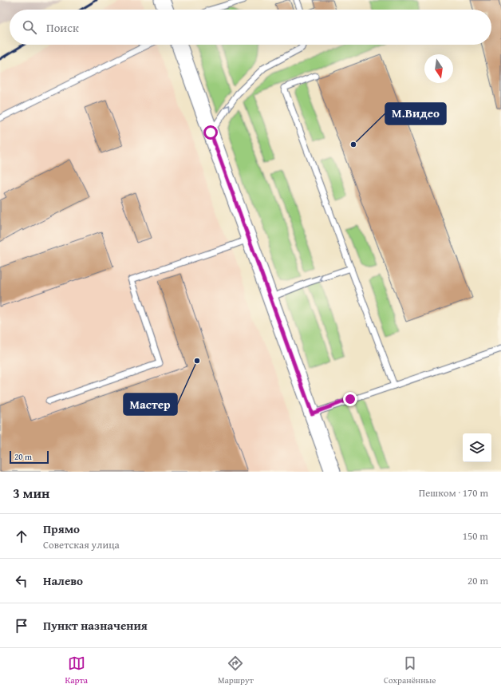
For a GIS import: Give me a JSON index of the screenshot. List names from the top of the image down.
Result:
{
  "places": ["М.Видео", "Мастер"],
  "scale_bar": "20 m",
  "north": "bottom",
  "page": {
    "search": "Поиск",
    "scale": "20 m",
    "heading": ["3 мин", "Пешком · 170 m"],
    "list": [
      ["Прямо", "Советская улица", "150 m"],
      ["Налево", "20 m"],
      "Пункт назначения"
    ],
    "nav": ["Карта", "Маршрут", "Сохранённые"]
  }
}
